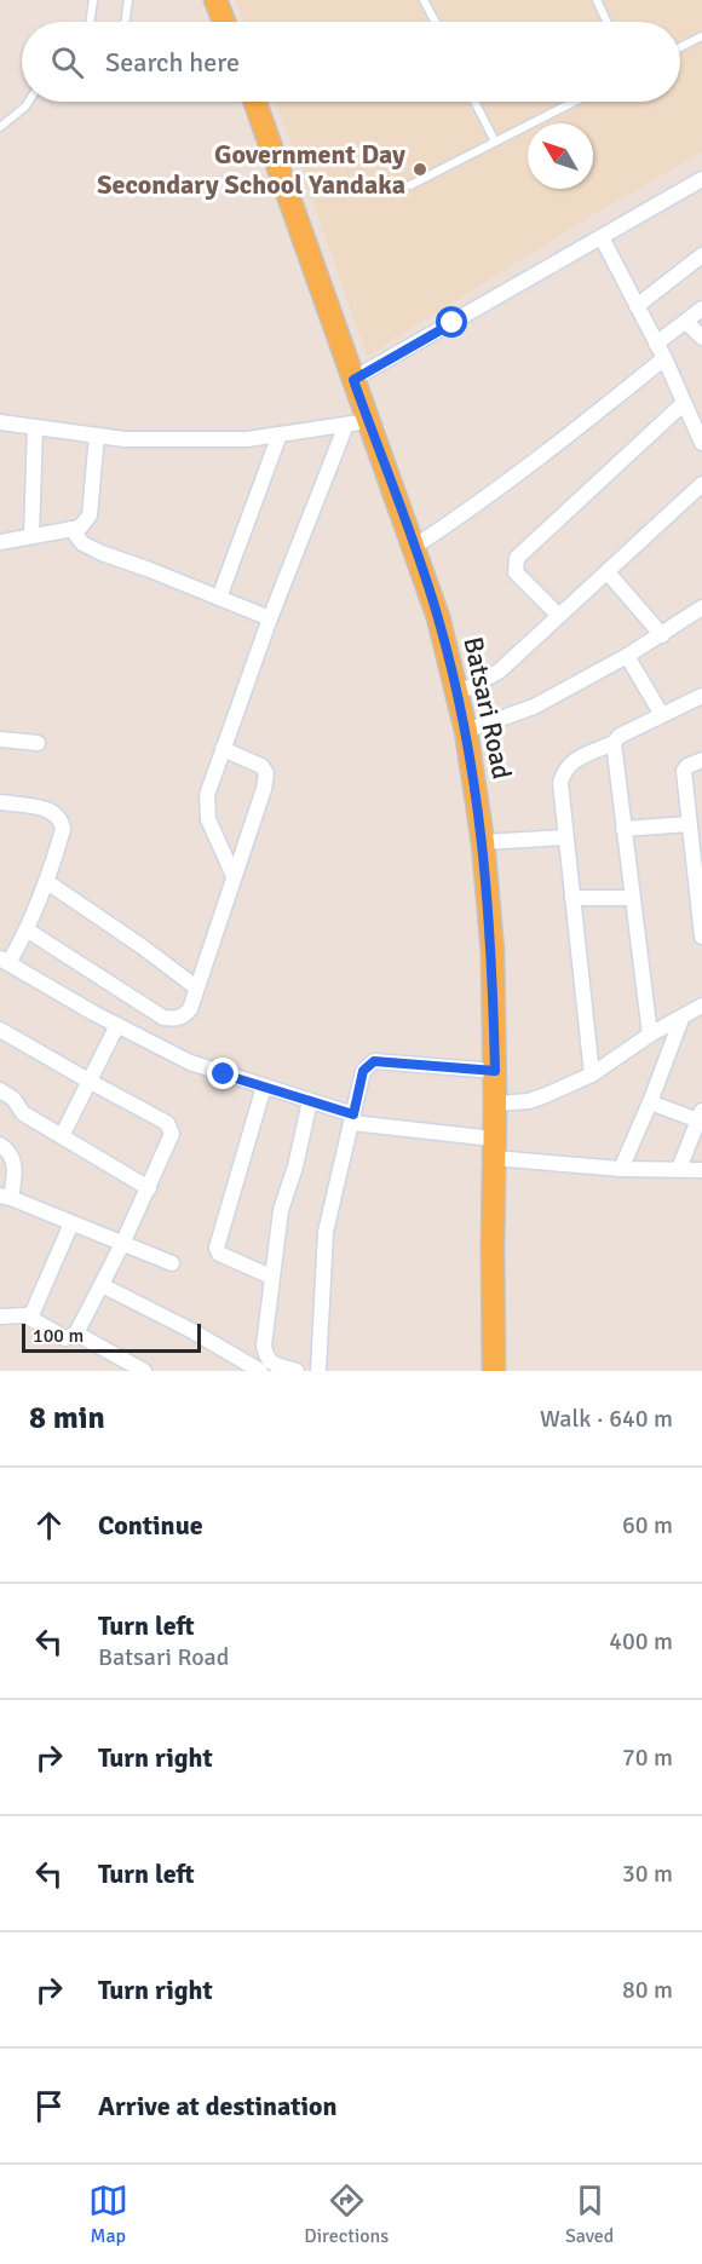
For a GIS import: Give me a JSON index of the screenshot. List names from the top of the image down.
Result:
{
  "streets": {
    "main road": ["Batsari Road"]
  },
  "places": ["Government Day Secondary School Yandaka"],
  "scale_bar": "100 m",
  "north": "top left",
  "page": {
    "search": "Search here",
    "scale": "100 m",
    "heading": ["8 min", "Walk · 640 m"],
    "list": [
      ["Continue", "60 m"],
      ["Turn left", "Batsari Road", "400 m"],
      ["Turn right", "70 m"],
      ["Turn left", "30 m"],
      ["Turn right", "80 m"],
      "Arrive at destination"
    ],
    "nav": ["Map", "Directions", "Saved"]
  }
}
